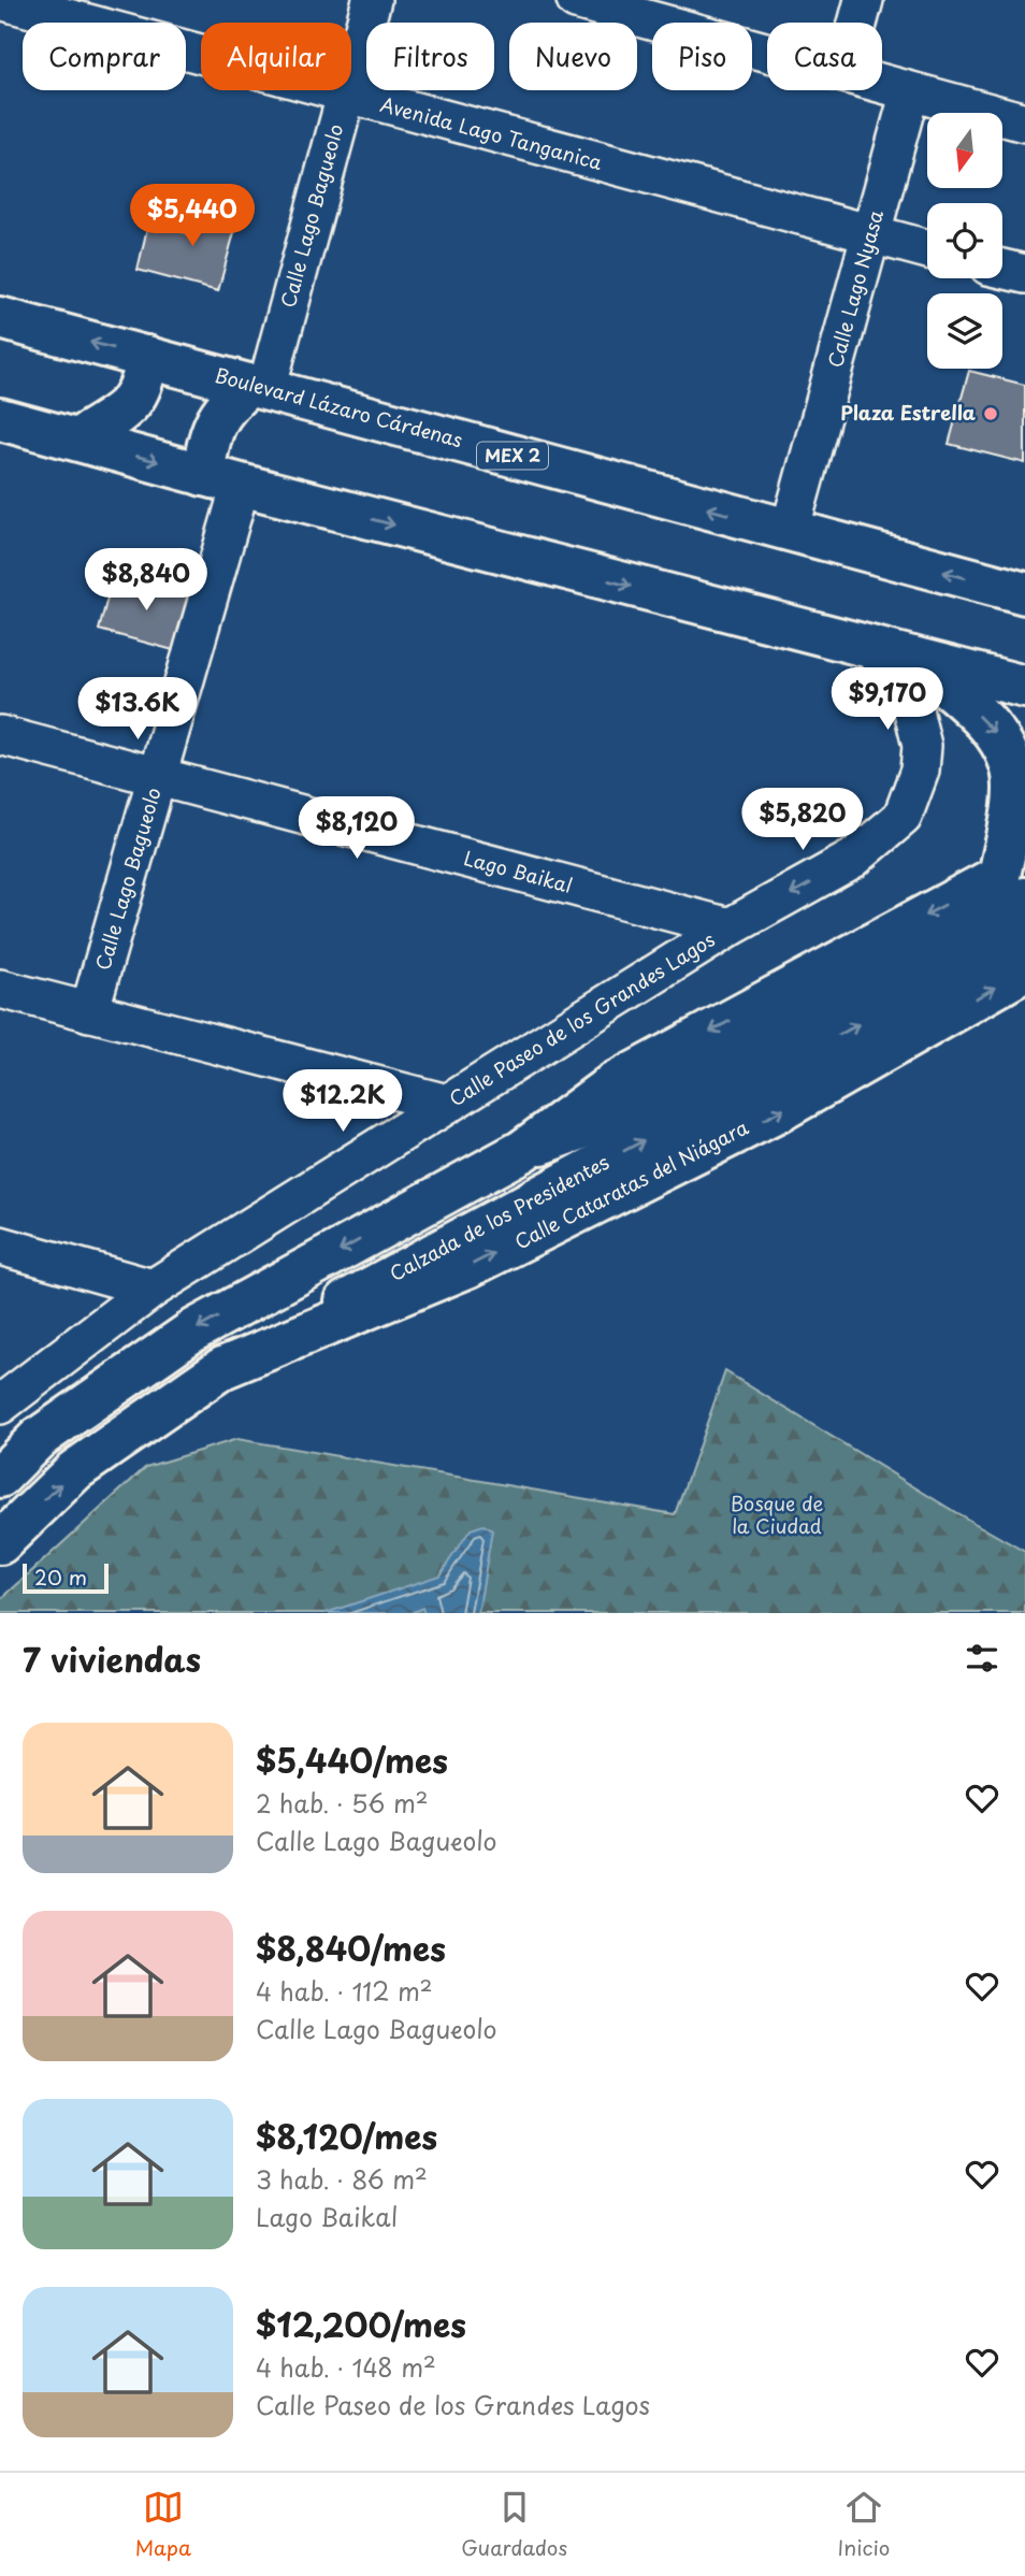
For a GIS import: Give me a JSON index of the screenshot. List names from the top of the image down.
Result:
{
  "streets": {
    "main road": [
      "Boulevard Lázaro Cárdenas",
      "MEX 2",
      "Calle Cataratas del Niágara",
      "Calzada de los Presidentes"
    ],
    "street": [
      "Avenida Lago Tanganica",
      "Calle Lago Bagueolo",
      "Calle Lago Nyasa",
      "Lago Baikal",
      "Calle Paseo de los Grandes Lagos"
    ]
  },
  "crossings": [
    ["Avenida Lago Tanganica", "Calle Lago Bagueolo"],
    ["Avenida Lago Tanganica", "Calle Lago Nyasa"],
    ["Calle Lago Bagueolo", "Boulevard Lázaro Cárdenas"],
    ["Calle Lago Bagueolo", "Lago Baikal"],
    ["Calle Lago Nyasa", "Boulevard Lázaro Cárdenas"],
    ["Lago Baikal", "Calle Paseo de los Grandes Lagos"],
    ["Calle Cataratas del Niágara", "Calzada de los Presidentes"]
  ],
  "parks": ["Bosque de la Ciudad"],
  "places": ["Plaza Estrella"],
  "scale_bar": "20 m",
  "north": "bottom",
  "page": {
    "chip": [
      "Comprar",
      "Alquilar",
      "Filtros",
      "Nuevo",
      "Piso",
      "Casa"
    ],
    "price": [
      "$5,440",
      "$8,840",
      "$9,170",
      "$13.6K",
      "$5,820",
      "$8,120",
      "$12.2K"
    ],
    "scale": "20 m",
    "heading": "7 viviendas",
    "list": [
      {
        "name": "$5,440/mes",
        "note": "2 hab. · 56 m² · Calle Lago Bagueolo"
      },
      {
        "name": "$8,840/mes",
        "note": "4 hab. · 112 m² · Calle Lago Bagueolo"
      },
      {
        "name": "$8,120/mes",
        "note": "3 hab. · 86 m² · Lago Baikal"
      },
      {
        "name": "$12,200/mes",
        "note": "4 hab. · 148 m² · Calle Paseo de los Grandes Lagos"
      }
    ],
    "tabs": ["Mapa", "Guardados", "Inicio"]
  }
}
